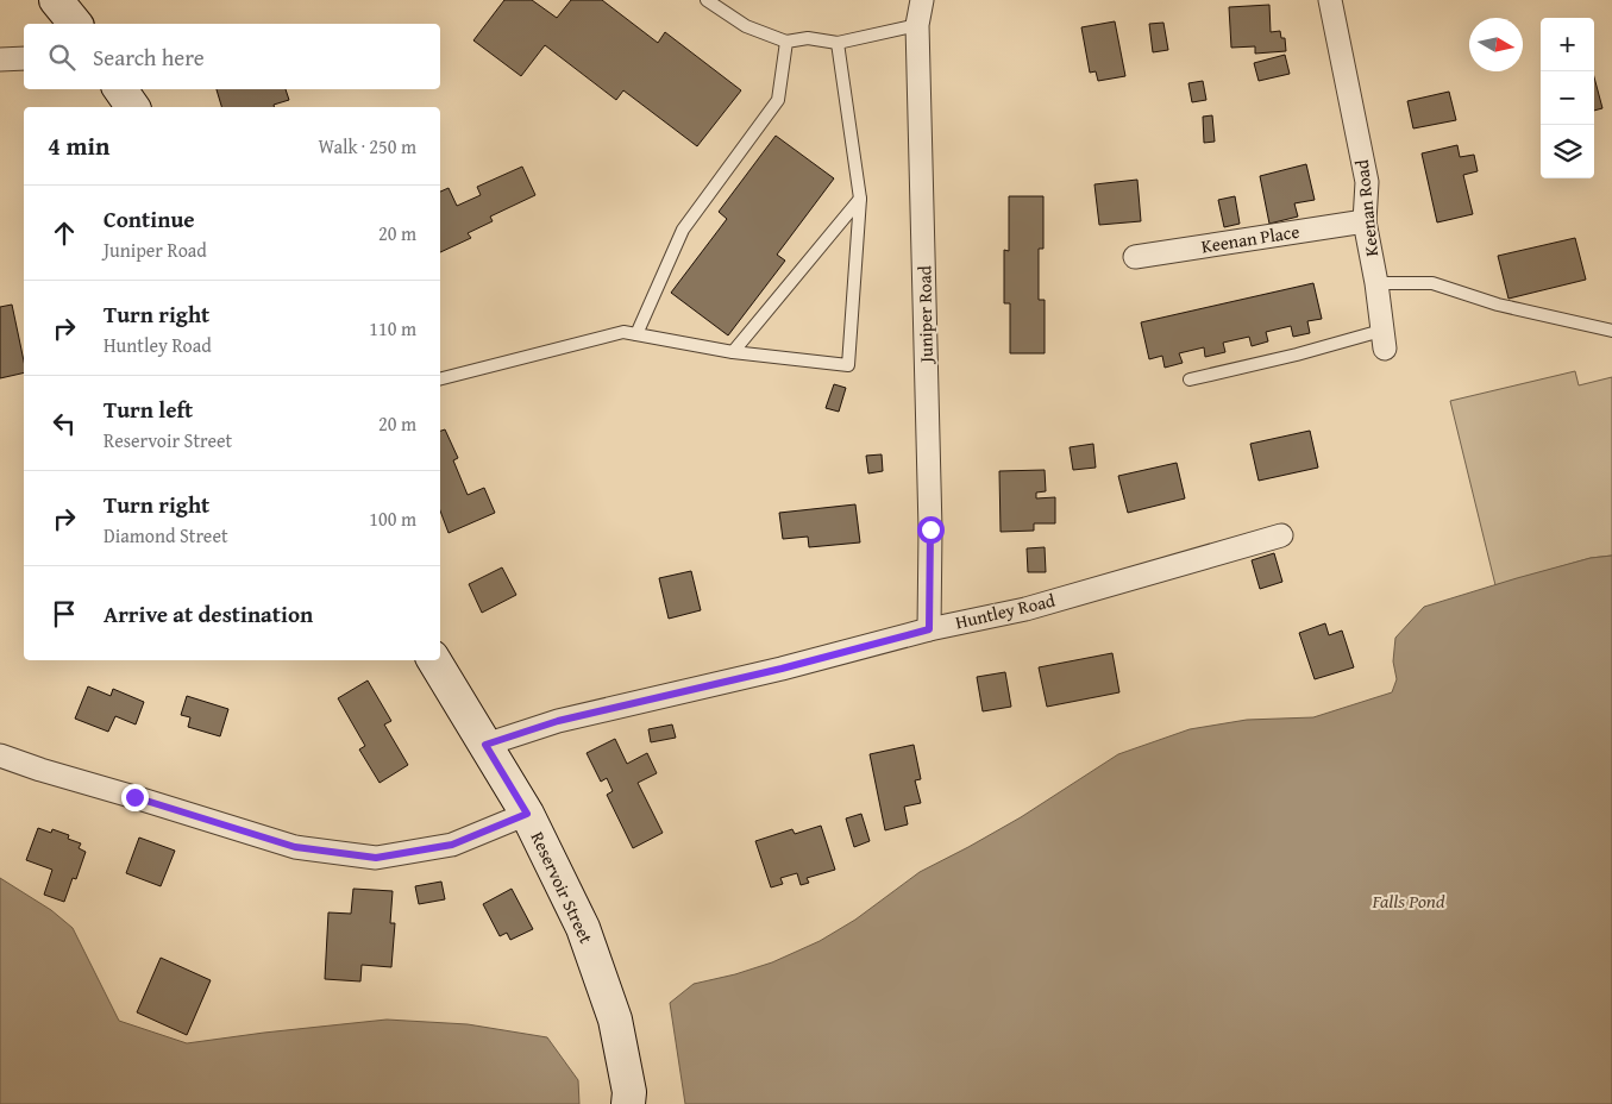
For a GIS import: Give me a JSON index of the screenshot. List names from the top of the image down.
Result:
{
  "streets": {
    "street": [
      "Keenan Road",
      "Keenan Place",
      "Juniper Road",
      "Huntley Road",
      "Reservoir Street"
    ]
  },
  "crossings": [
    ["Keenan Road", "Keenan Place"],
    ["Juniper Road", "Huntley Road"],
    ["Huntley Road", "Reservoir Street"]
  ],
  "water": ["Falls Pond"],
  "north": "right",
  "page": {
    "map_buttons": ["+", "−"],
    "search": "Search here",
    "heading": ["4 min", "Walk · 250 m"],
    "list": [
      ["Continue", "Juniper Road", "20 m"],
      ["Turn right", "Huntley Road", "110 m"],
      ["Turn left", "Reservoir Street", "20 m"],
      ["Turn right", "Diamond Street", "100 m"],
      "Arrive at destination"
    ]
  }
}
